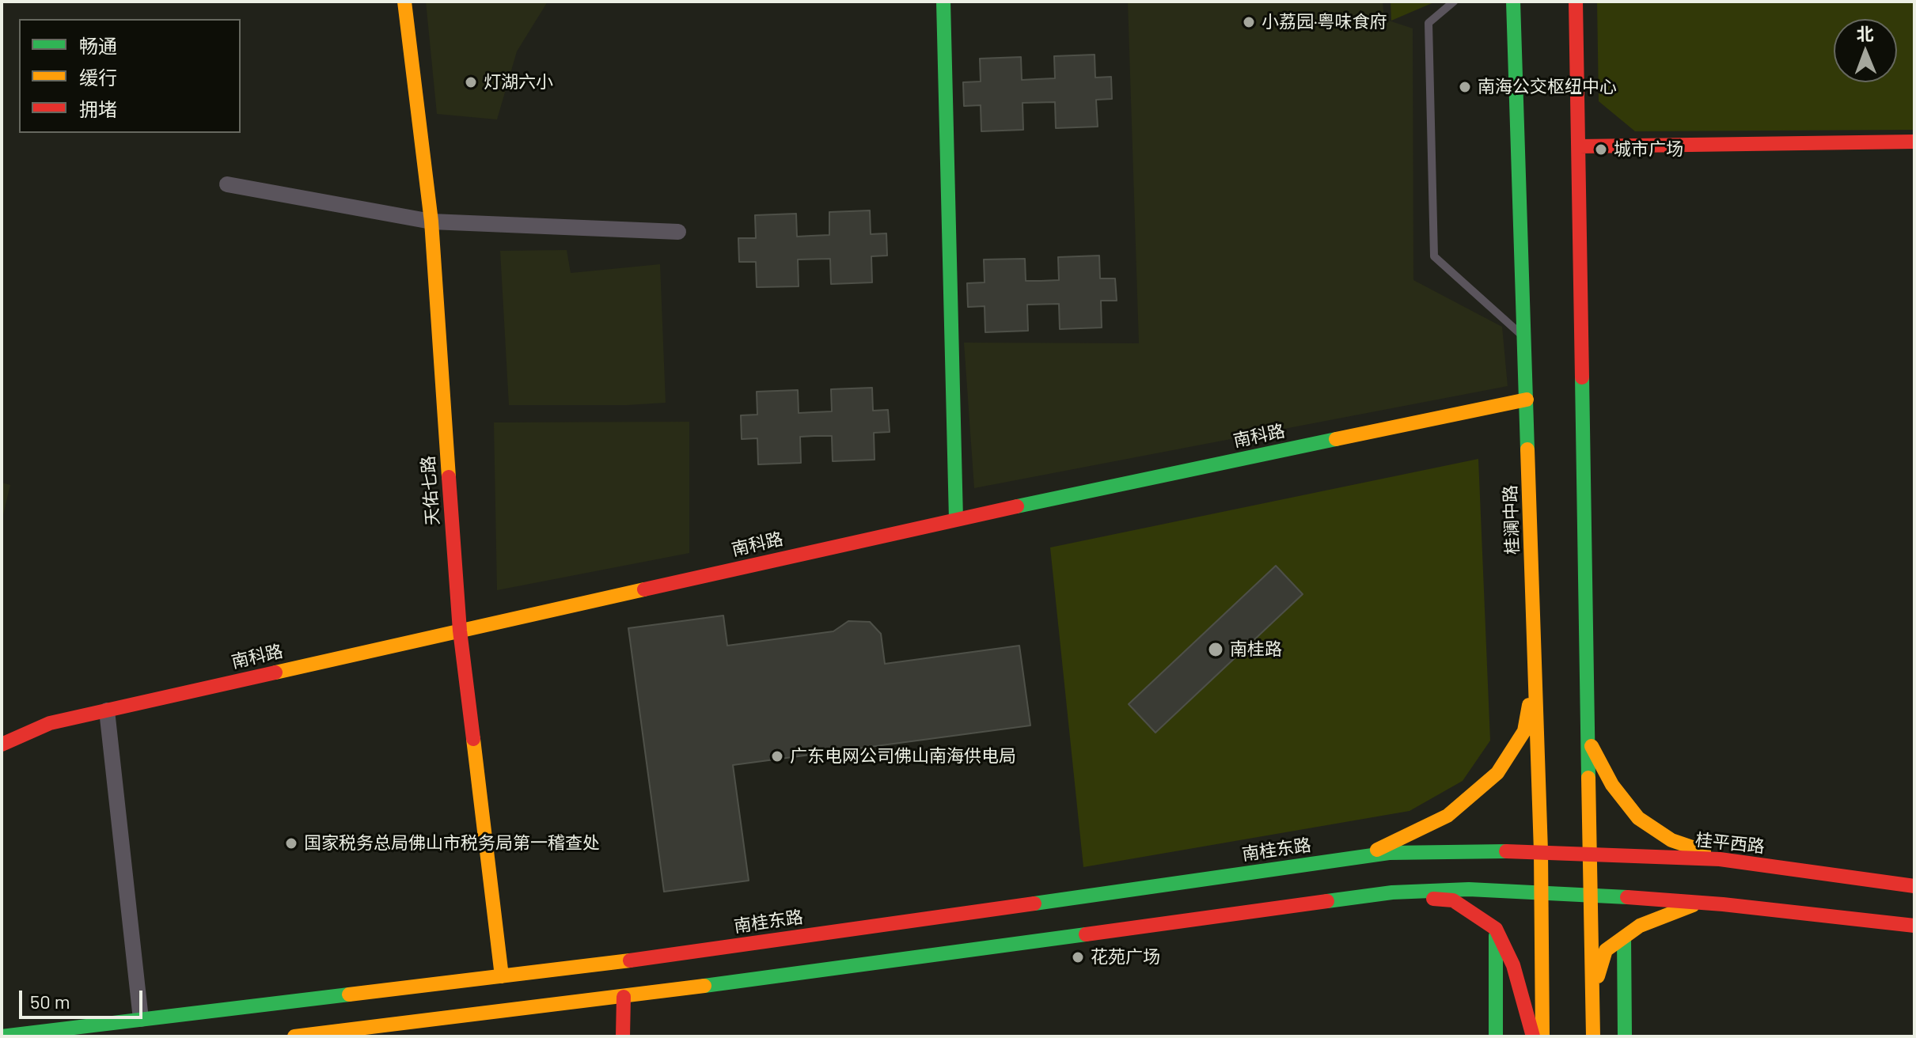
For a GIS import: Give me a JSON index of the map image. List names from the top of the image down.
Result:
{
  "streets": {
    "main road": [
      "南科路",
      "天佑七路",
      "桂澜中路",
      "桂平西路",
      "南桂东路"
    ]
  },
  "crossings": [
    ["南科路", "天佑七路"],
    ["南科路", "桂澜中路"],
    ["天佑七路", "南桂东路"],
    ["桂澜中路", "桂平西路"],
    ["桂澜中路", "南桂东路"],
    ["桂平西路", "南桂东路"]
  ],
  "places": [
    "小荔园·粤味食府",
    "灯湖六小",
    "南海公交枢纽中心",
    "城市广场",
    "南桂路",
    "广东电网公司佛山南海供电局",
    "国家税务总局佛山市税务局第一稽查处",
    "花苑广场"
  ],
  "legend": ["畅通", "缓行", "拥堵"],
  "scale_bar": "50 m",
  "north": "top"
}
